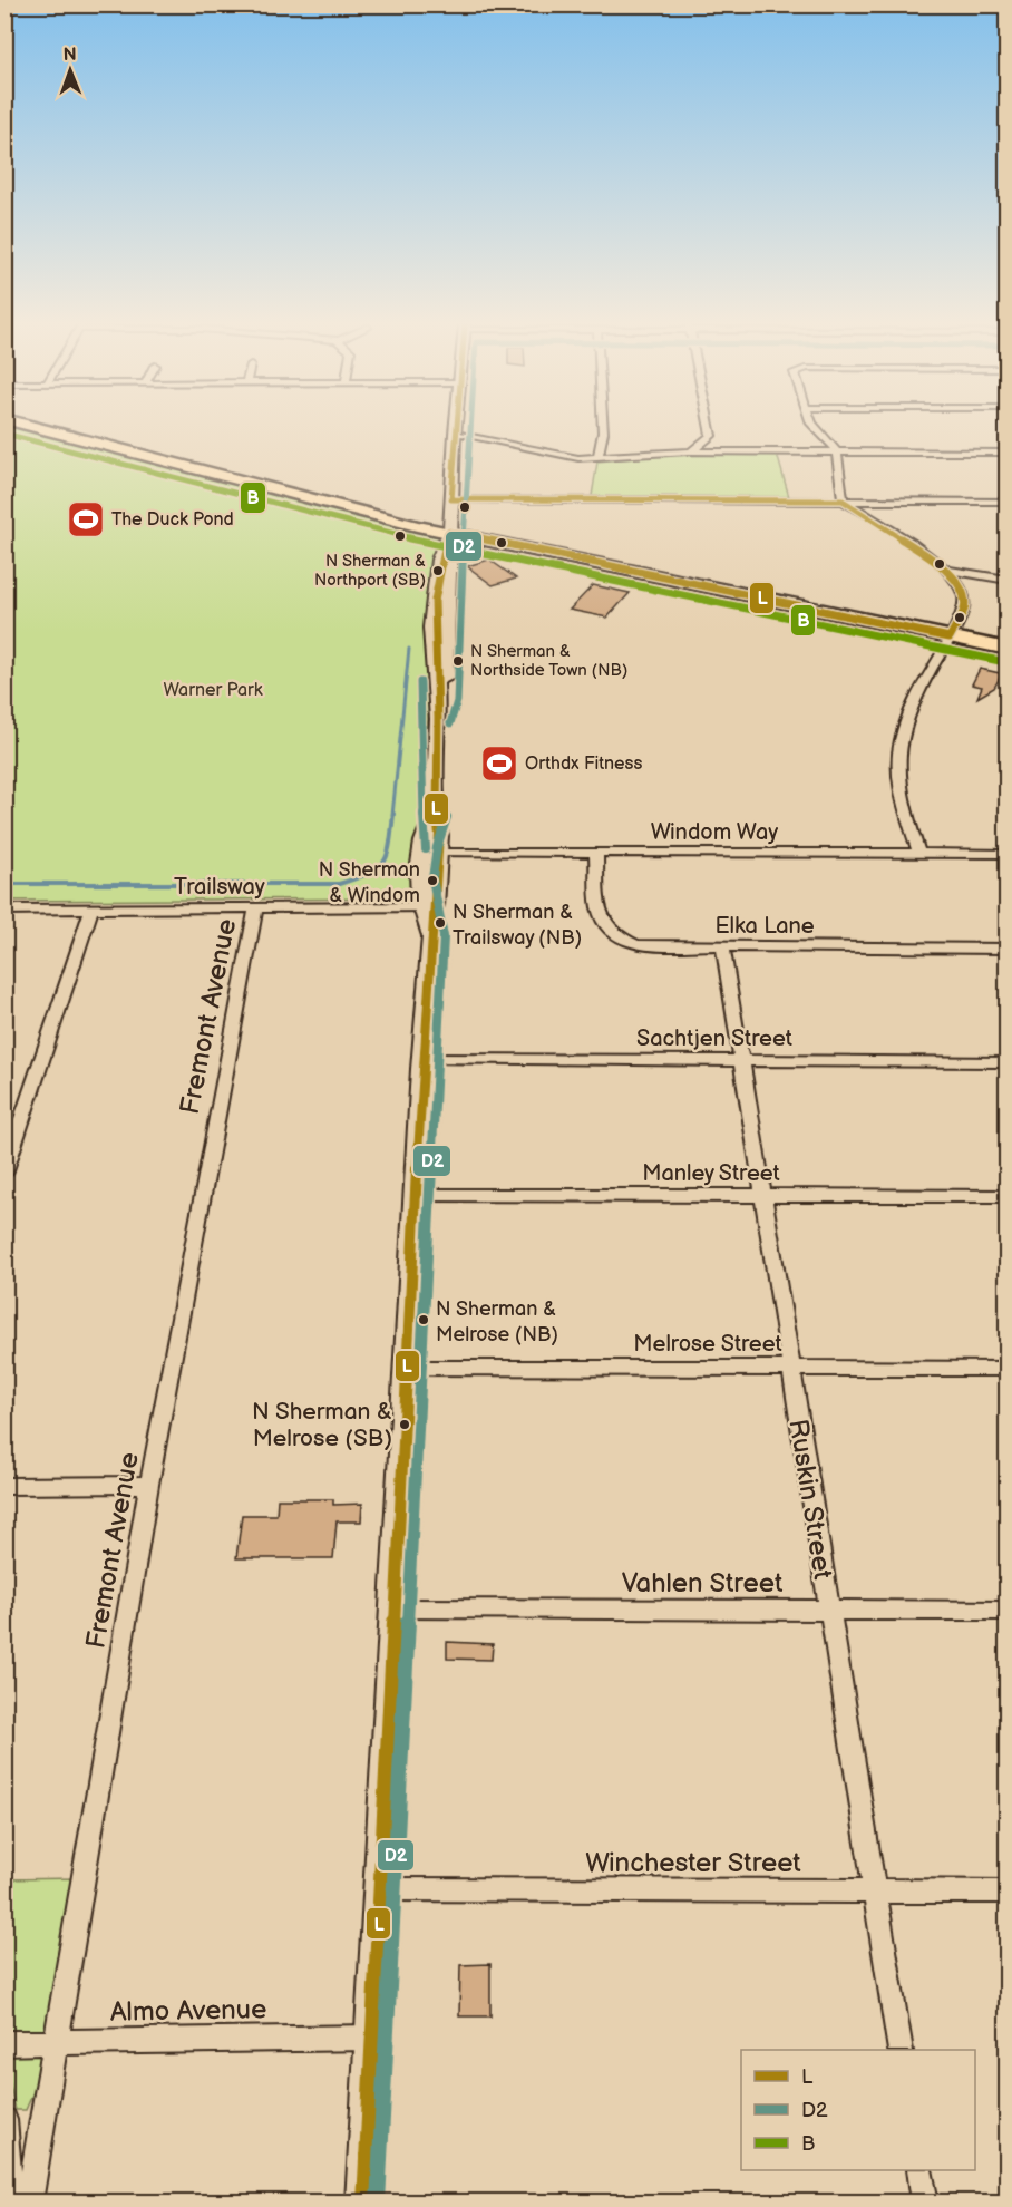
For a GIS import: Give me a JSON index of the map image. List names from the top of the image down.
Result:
{
  "streets": {
    "street": [
      "Windom Way",
      "Trailsway",
      "Elka Lane",
      "Fremont Avenue",
      "Sachtjen Street",
      "Manley Street",
      "Melrose Street",
      "Ruskin Street",
      "Vahlen Street",
      "Winchester Street",
      "Almo Avenue"
    ]
  },
  "crossings": [
    ["Windom Way", "Elka Lane"],
    ["Trailsway", "Fremont Avenue"],
    ["Elka Lane", "Ruskin Street"],
    ["Fremont Avenue", "Almo Avenue"],
    ["Sachtjen Street", "Ruskin Street"],
    ["Manley Street", "Ruskin Street"],
    ["Melrose Street", "Ruskin Street"],
    ["Ruskin Street", "Vahlen Street"],
    ["Ruskin Street", "Winchester Street"]
  ],
  "parks": ["Warner Park"],
  "places": {
    "sports": ["The Duck Pond", "Orthdx Fitness"],
    "other": [
      "N Sherman & Northport (SB)",
      "N Sherman & Northside Town (NB)",
      "N Sherman & Windom",
      "N Sherman & Trailsway (NB)",
      "N Sherman & Melrose (NB)",
      "N Sherman & Melrose (SB)"
    ]
  },
  "lines": ["transit line L", "transit line D2", "transit line B"],
  "legend": ["L", "D2", "B"],
  "north": "top"
}
